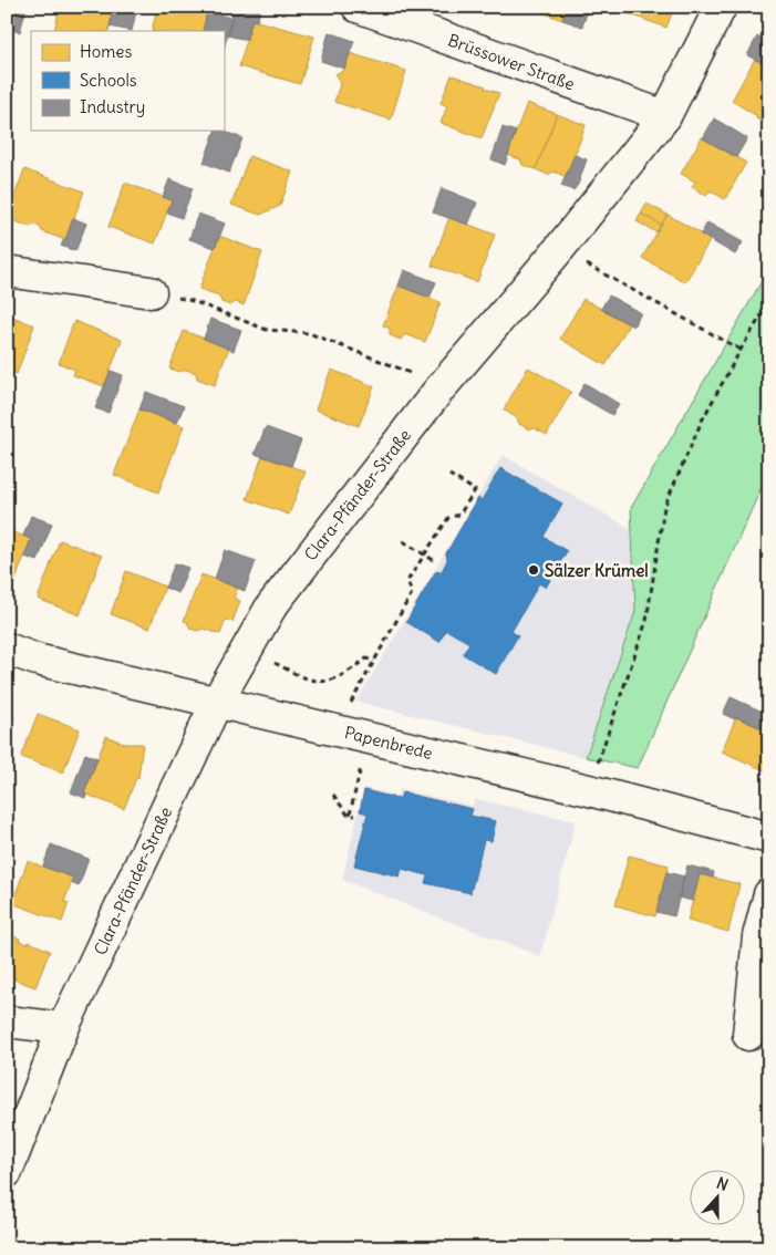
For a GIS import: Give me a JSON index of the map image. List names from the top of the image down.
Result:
{
  "streets": {
    "street": ["Brüssower Straße", "Clara-Pfänder-Straße", "Papenbrede"]
  },
  "crossings": [
    ["Brüssower Straße", "Clara-Pfänder-Straße"],
    ["Clara-Pfänder-Straße", "Papenbrede"]
  ],
  "places": ["Sälzer Krümel"],
  "legend": ["Homes", "Schools", "Industry"],
  "north": "top"
}
